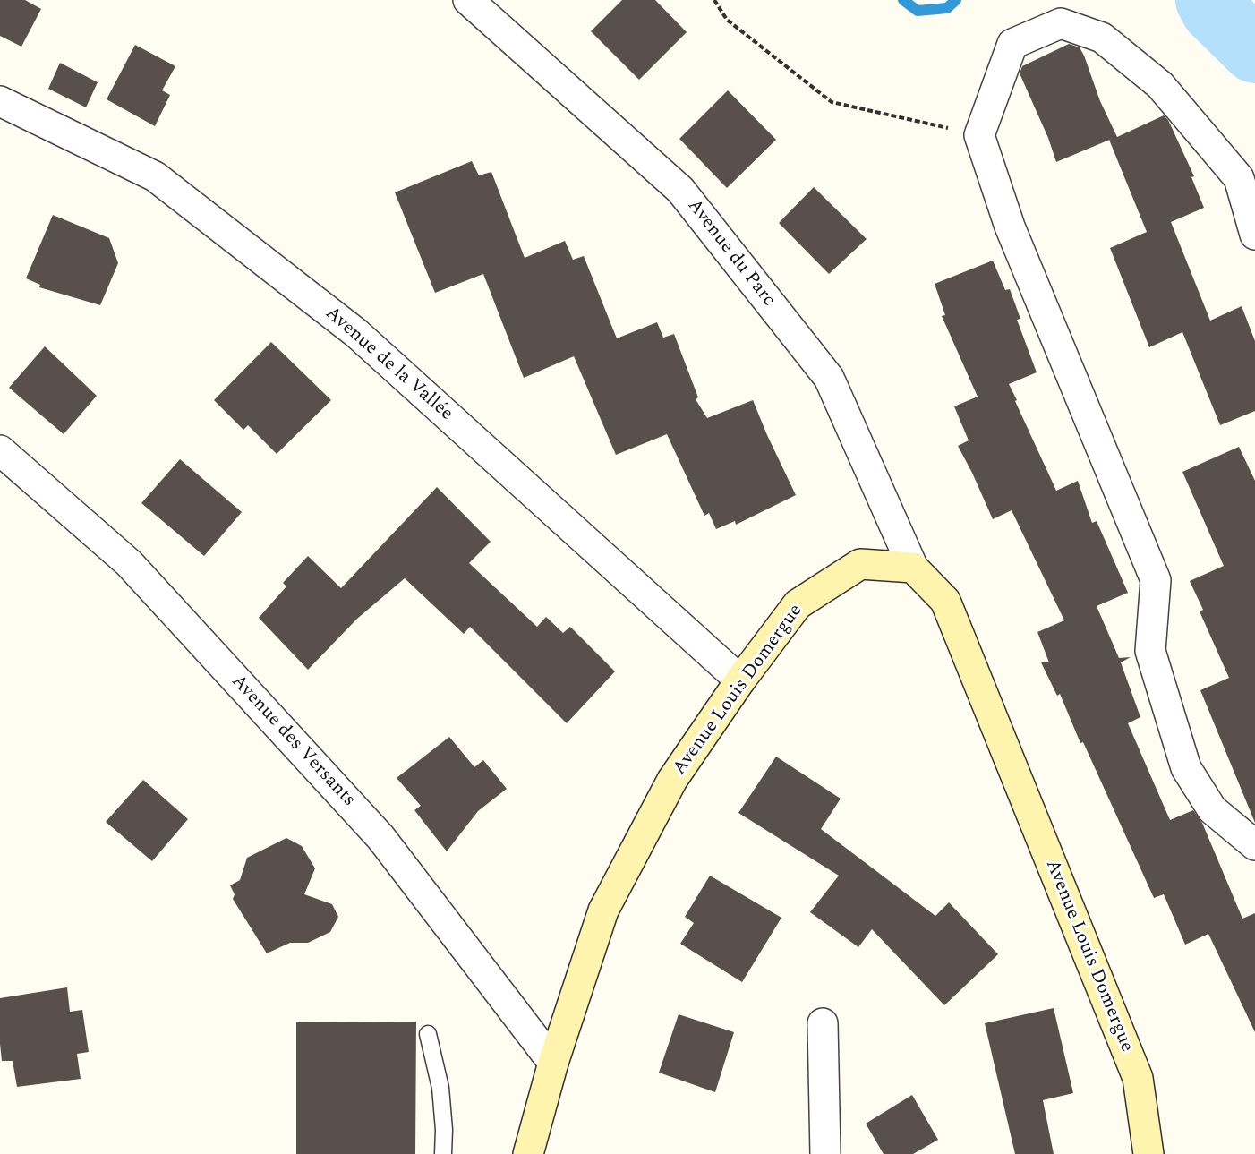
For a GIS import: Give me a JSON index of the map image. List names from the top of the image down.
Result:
{
  "streets": {
    "main road": ["Avenue Louis Domergue"],
    "street": ["Avenue du Parc", "Avenue de la Vallée", "Avenue des Versants"]
  },
  "crossings": [
    ["Avenue du Parc", "Avenue Louis Domergue"],
    ["Avenue de la Vallée", "Avenue Louis Domergue"],
    ["Avenue Louis Domergue", "Avenue des Versants"]
  ]
}
